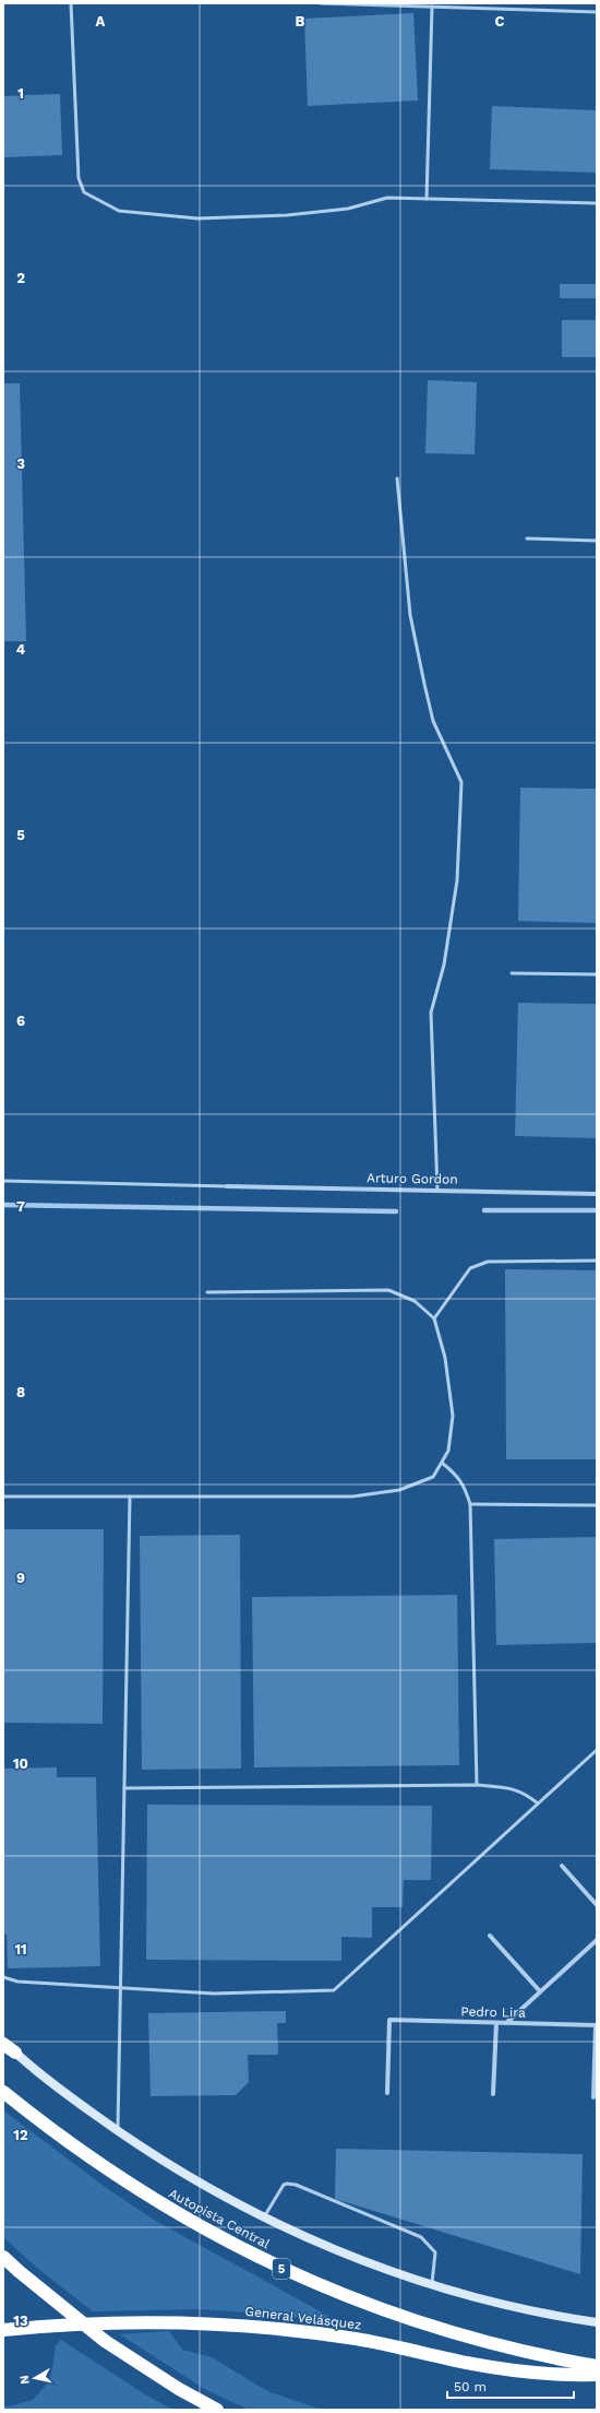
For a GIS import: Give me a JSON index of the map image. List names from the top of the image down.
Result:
{
  "streets": {
    "highway": ["Autopista Central", "5", "General Velásquez"],
    "street": ["Arturo Gordon", "Pedro Lira"]
  },
  "scale_bar": "50 m",
  "north": "left",
  "grid": {
    "columns": ["A", "B", "C"],
    "rows": [
      "1",
      "2",
      "3",
      "4",
      "5",
      "6",
      "7",
      "8",
      "9",
      "10",
      "11",
      "12",
      "13"
    ]
  }
}
